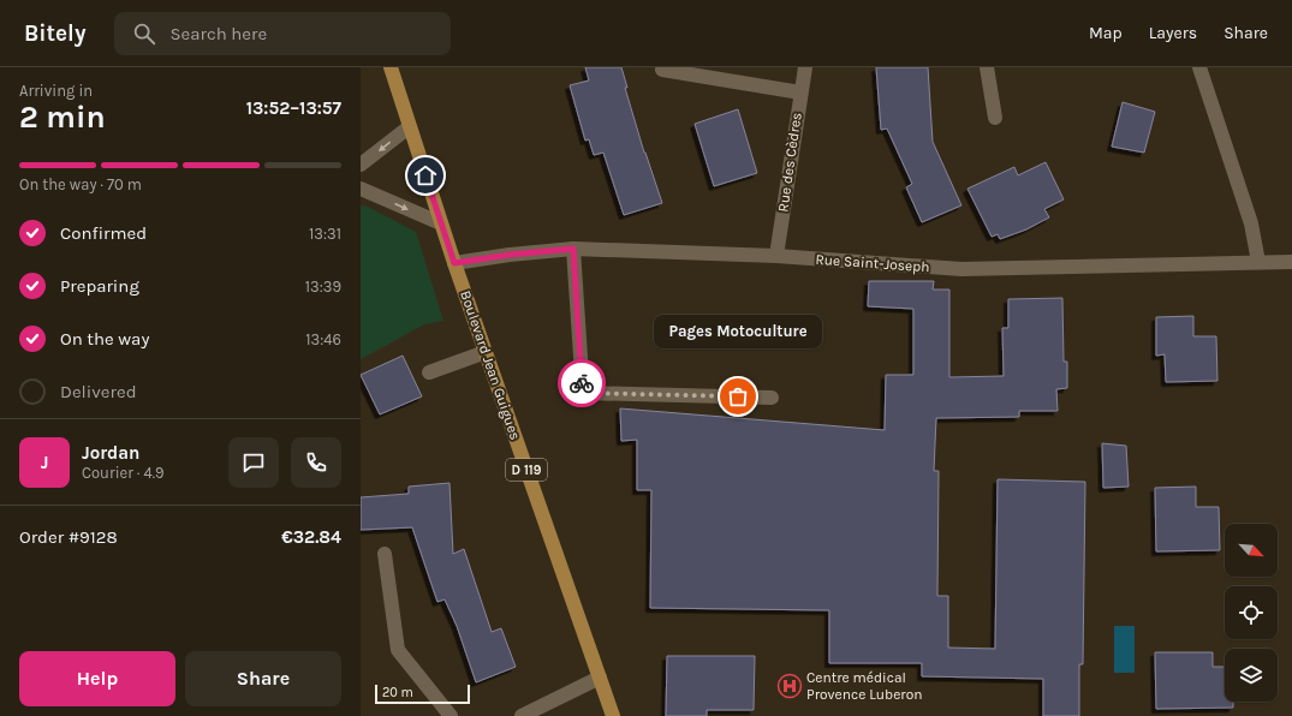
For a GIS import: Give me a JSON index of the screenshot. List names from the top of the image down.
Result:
{
  "streets": {
    "main road": ["Boulevard Jean Guigues", "D 119"],
    "street": ["Rue des Cèdres", "Rue Saint-Joseph"]
  },
  "crossings": [
    ["Rue des Cèdres", "Rue Saint-Joseph"],
    ["Rue Saint-Joseph", "Boulevard Jean Guigues"]
  ],
  "places": {
    "other": ["Pages Motoculture"],
    "hospital": ["Centre médical Provence Luberon"]
  },
  "scale_bar": "20 m",
  "north": "bottom right",
  "page": {
    "header": "Bitely",
    "search": "Search here",
    "nav": ["Map", "Layers", "Share"],
    "heading": ["2 min", "Arriving in", "13:52–13:57"],
    "panel": [
      "Jordan",
      "Courier · 4.9",
      "Order #9128",
      "€32.84"
    ],
    "bar": "On the way · 70 m",
    "list": [
      ["Confirmed", "13:31"],
      ["Preparing", "13:39"],
      ["On the way", "13:46"],
      "Delivered"
    ],
    "bubble": "Pages Motoculture",
    "round": "J",
    "buttons": ["Help", "Share"],
    "scale": "20 m"
  }
}
